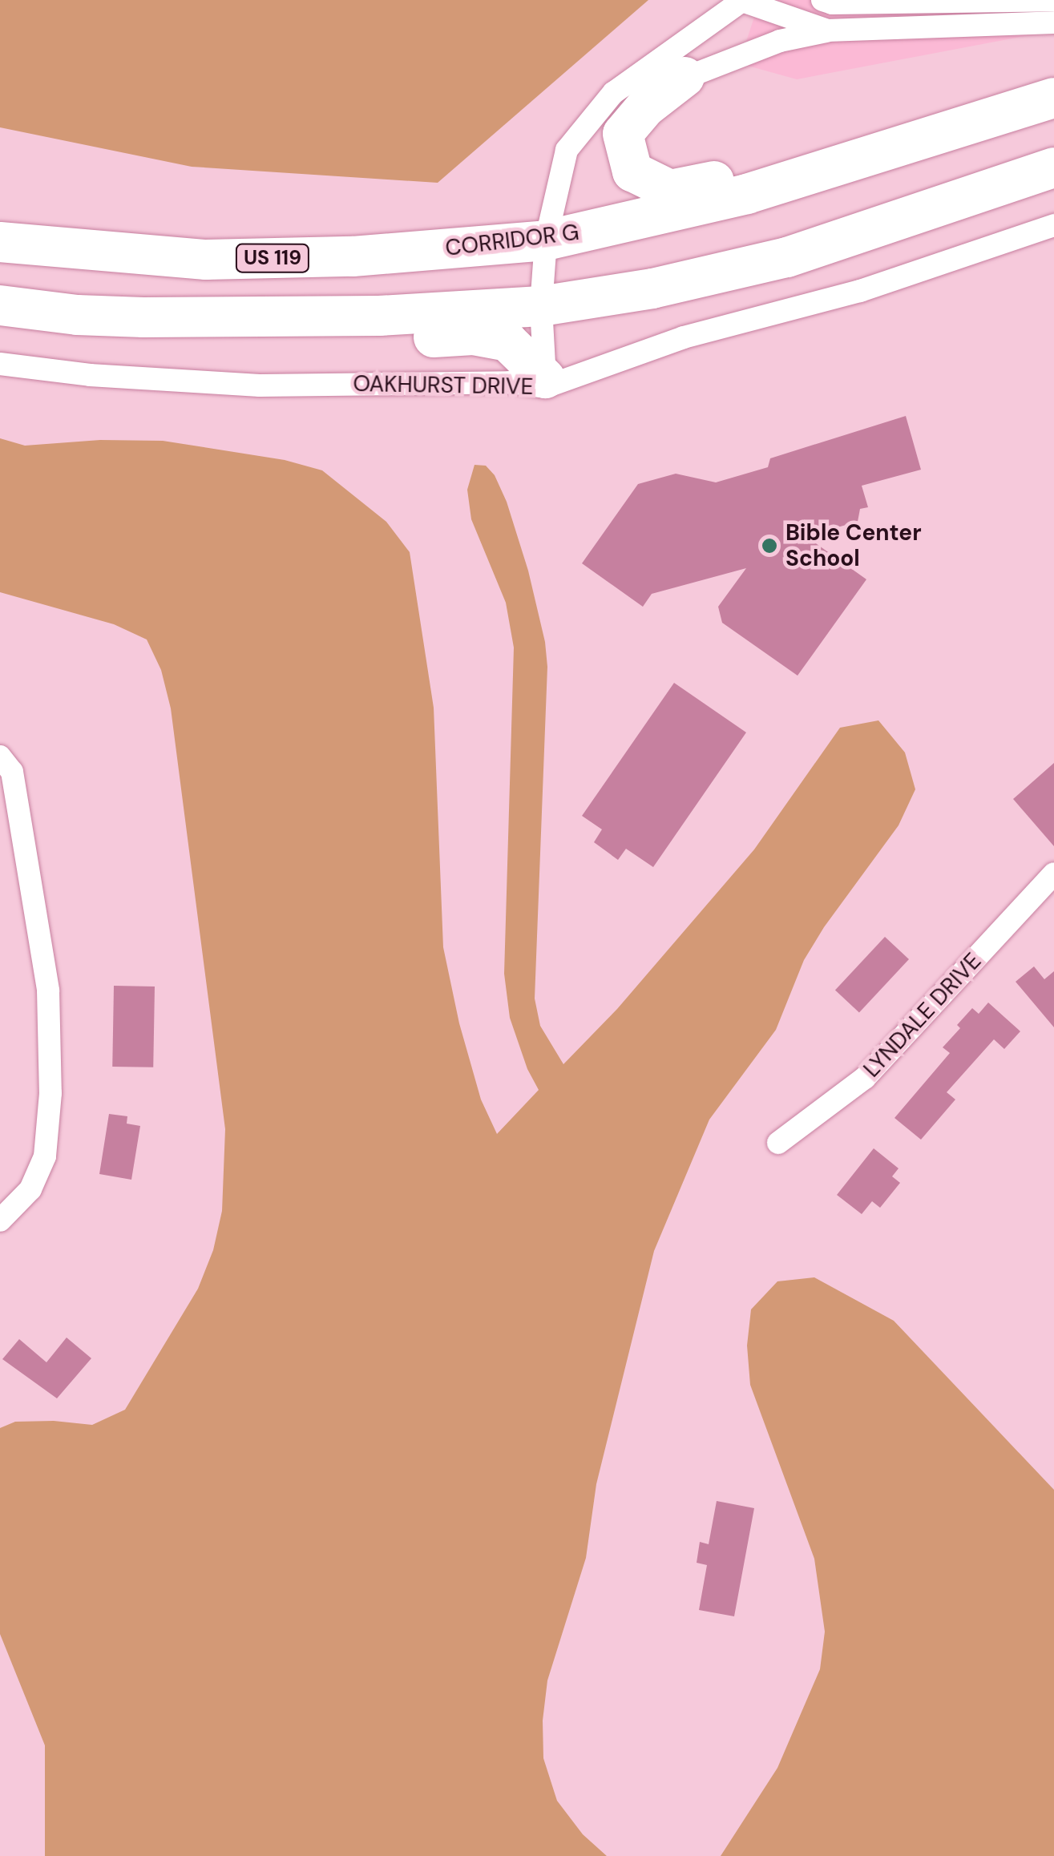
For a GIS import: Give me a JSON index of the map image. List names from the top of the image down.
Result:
{
  "streets": {
    "highway": ["CORRIDOR G", "US 119"],
    "street": ["OAKHURST DRIVE", "LYNDALE DRIVE"]
  },
  "places": ["Bible Center School"]
}
